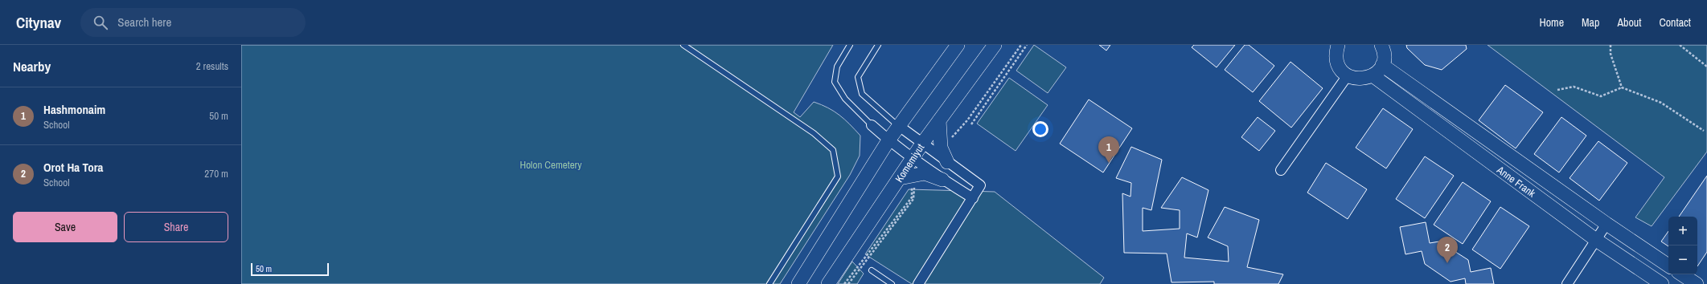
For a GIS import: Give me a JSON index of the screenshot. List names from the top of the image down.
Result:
{
  "streets": {
    "street": ["Komemiyut", "Anne Frank"]
  },
  "parks": ["Holon Cemetery"],
  "scale_bar": "50 m",
  "page": {
    "header": "Citynav",
    "search": "Search here",
    "nav": [
      "Home",
      "Map",
      "About",
      "Contact"
    ],
    "heading": ["Nearby", "2 results"],
    "list": [
      {
        "mark": "1",
        "name": "Hashmonaim",
        "note": "School",
        "value": "50 m"
      },
      {
        "mark": "2",
        "name": "Orot Ha Tora",
        "note": "School",
        "value": "270 m"
      }
    ],
    "pins": ["1", "2"],
    "buttons": ["Save", "Share"],
    "map_buttons": ["+", "−"],
    "scale": "50 m"
  }
}
